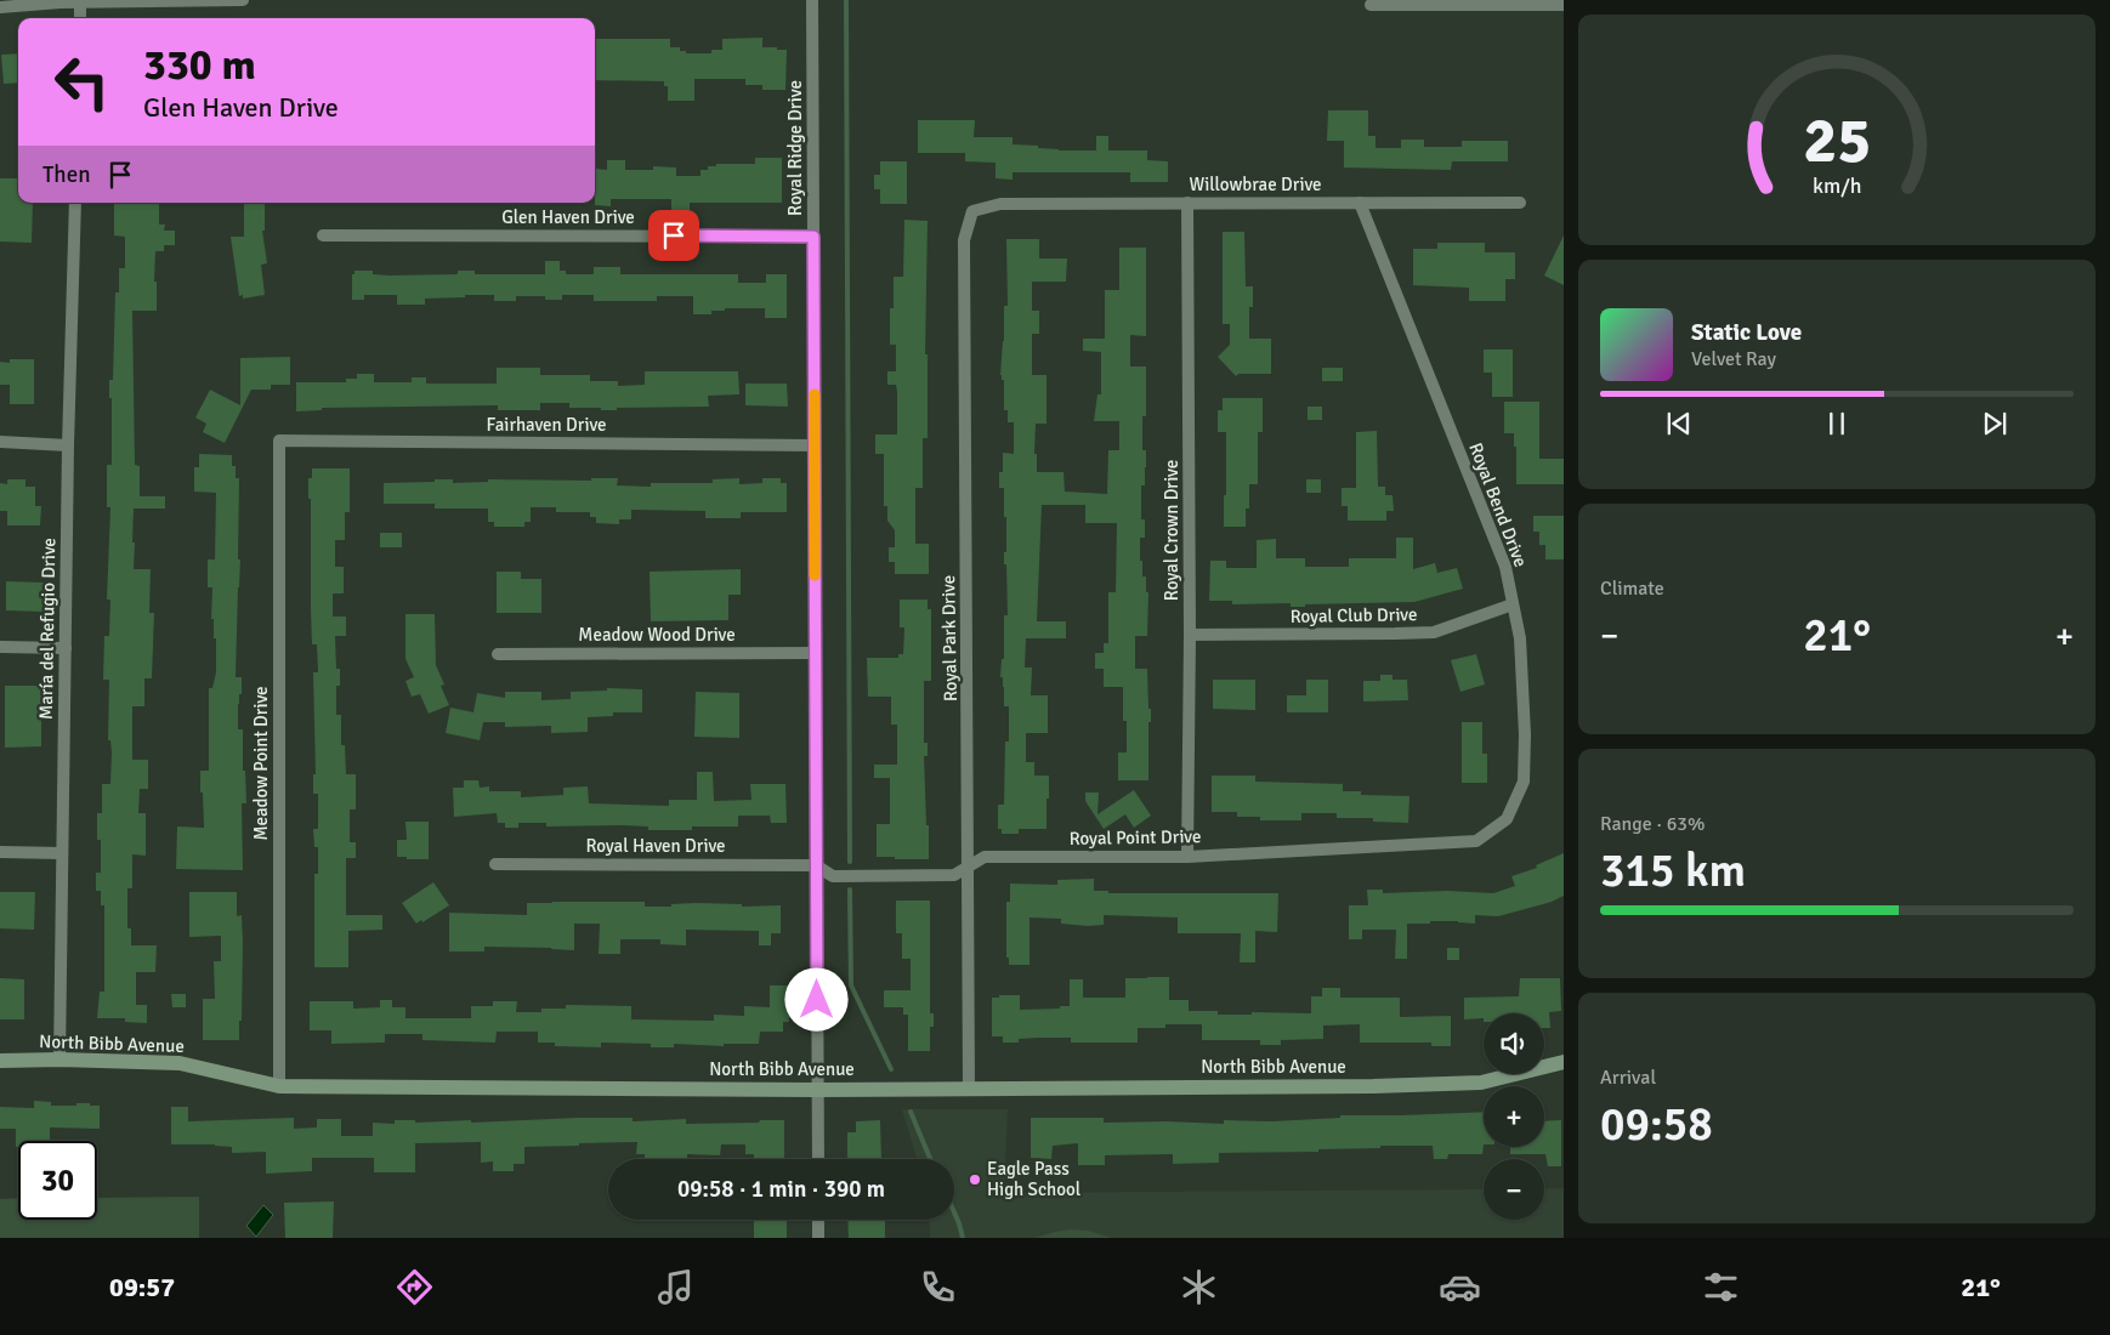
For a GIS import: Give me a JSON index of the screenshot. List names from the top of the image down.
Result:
{
  "streets": {
    "main road": ["North Bibb Avenue"],
    "street": [
      "Royal Ridge Drive",
      "Willowbrae Drive",
      "Glen Haven Drive",
      "Fairhaven Drive",
      "Royal Bend Drive",
      "Royal Crown Drive",
      "Royal Club Drive",
      "María del Refugio Drive",
      "Meadow Wood Drive",
      "Royal Park Drive",
      "Meadow Point Drive",
      "Royal Point Drive",
      "Royal Haven Drive"
    ]
  },
  "crossings": [
    ["Royal Ridge Drive", "Glen Haven Drive"],
    ["Royal Ridge Drive", "Fairhaven Drive"],
    ["Royal Ridge Drive", "Meadow Wood Drive"],
    ["Royal Ridge Drive", "Royal Point Drive"],
    ["Royal Ridge Drive", "Royal Haven Drive"],
    ["Royal Ridge Drive", "North Bibb Avenue"],
    ["Willowbrae Drive", "Royal Bend Drive"],
    ["Willowbrae Drive", "Royal Crown Drive"],
    ["Willowbrae Drive", "Royal Park Drive"],
    ["Fairhaven Drive", "Meadow Point Drive"],
    ["Royal Bend Drive", "Royal Club Drive"],
    ["Royal Bend Drive", "Royal Point Drive"],
    ["Royal Crown Drive", "Royal Club Drive"],
    ["Royal Crown Drive", "Royal Point Drive"],
    ["María del Refugio Drive", "North Bibb Avenue"],
    ["Royal Park Drive", "Royal Point Drive"],
    ["Royal Park Drive", "North Bibb Avenue"],
    ["Meadow Point Drive", "North Bibb Avenue"],
    ["Royal Point Drive", "Royal Haven Drive"]
  ],
  "places": ["Eagle Pass High School"],
  "page": {
    "turn": ["330 m", "Glen Haven Drive"],
    "then": "Then",
    "song": ["Static Love", "Velvet Ray"],
    "tile": [
      "Climate",
      ["Range · 63%", "315 km"],
      ["Arrival", "09:58"]
    ],
    "heat": ["−", "21°", "+"],
    "map_buttons": ["+", "−"],
    "limit": "30",
    "trip": "09:58 · 1 min · 390 m",
    "tabs": ["09:57", "21°"],
    "gauge": ["25", "km/h"]
  }
}
